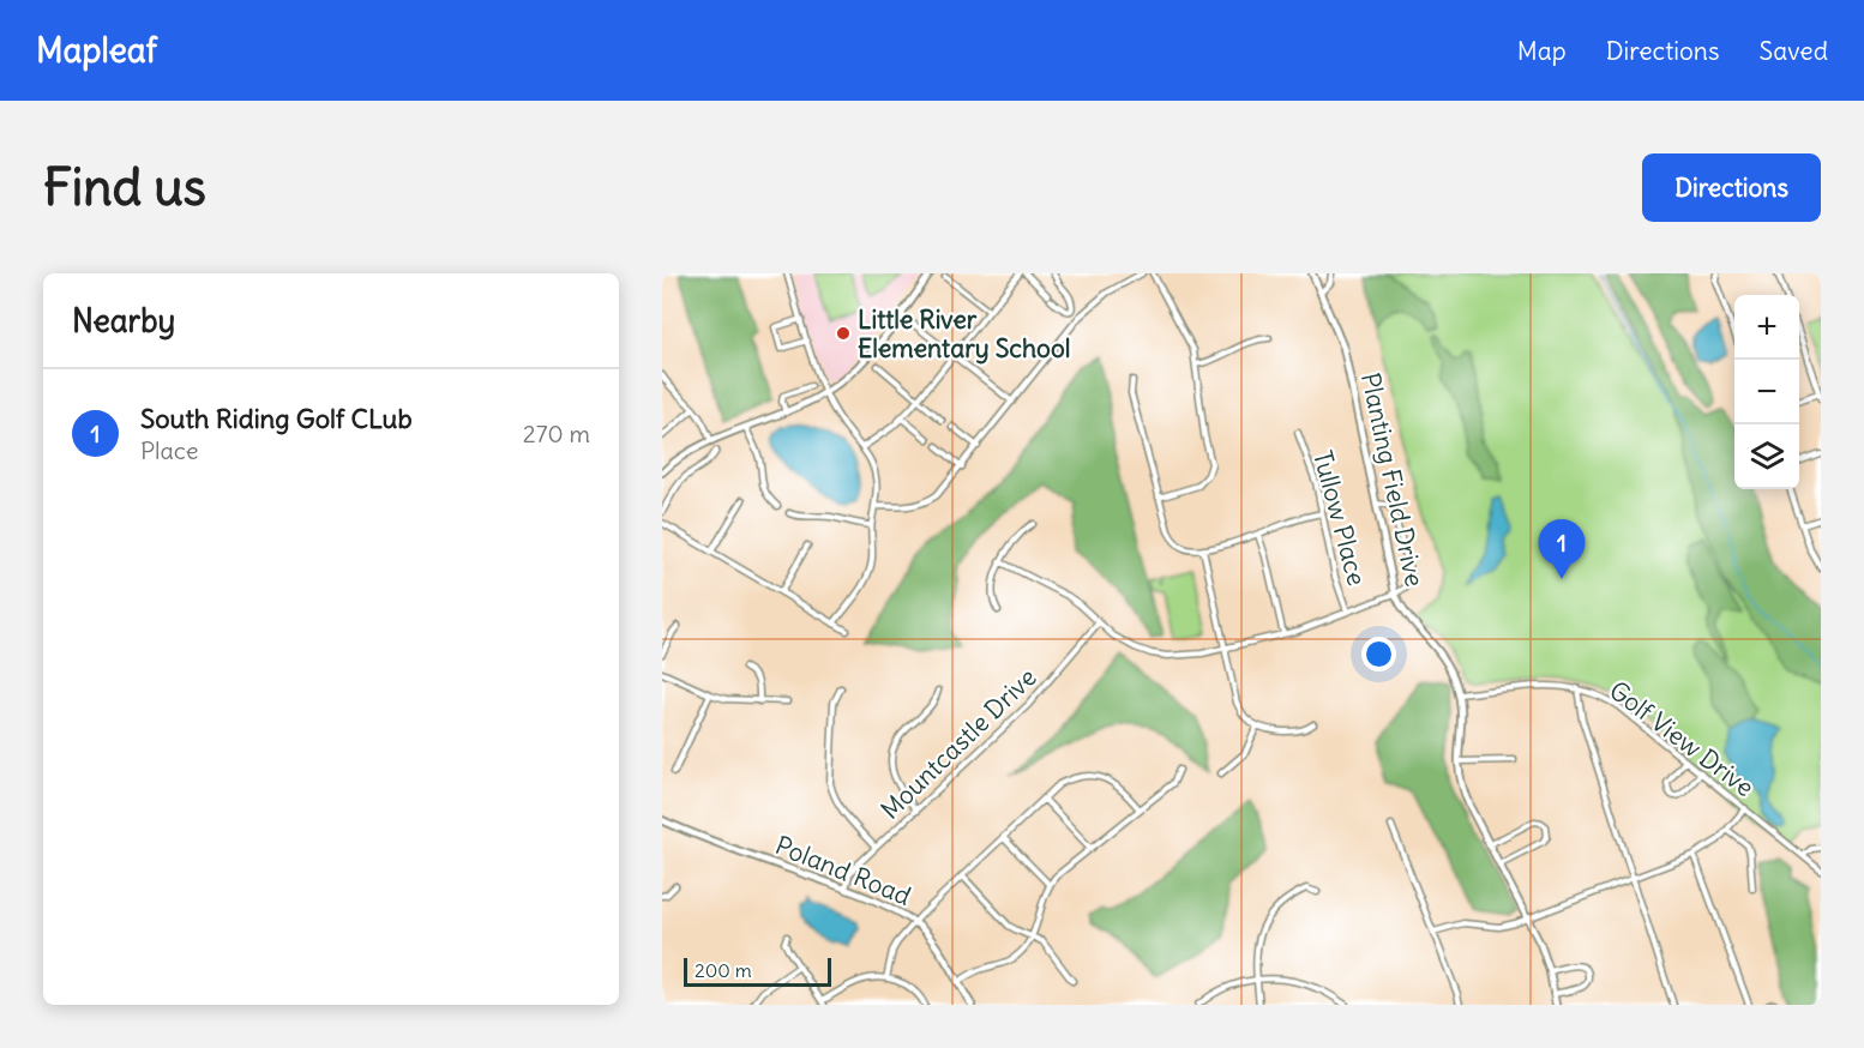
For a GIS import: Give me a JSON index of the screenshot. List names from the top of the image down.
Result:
{
  "streets": {
    "street": [
      "Planting Field Drive",
      "Tullow Place",
      "Golf View Drive",
      "Mountcastle Drive",
      "Poland Road"
    ]
  },
  "crossings": [
    ["Planting Field Drive", "Golf View Drive"],
    ["Mountcastle Drive", "Poland Road"]
  ],
  "places": ["Little River Elementary School"],
  "scale_bar": "200 m",
  "page": {
    "header": "Mapleaf",
    "nav": ["Map", "Directions", "Saved"],
    "buttons": "Directions",
    "title": "Find us",
    "heading": "Nearby",
    "map_buttons": ["+", "−"],
    "list": [
      {
        "mark": "1",
        "name": "South Riding Golf CLub",
        "note": "Place",
        "value": "270 m"
      }
    ],
    "pins": "1",
    "scale": "200 m"
  }
}
